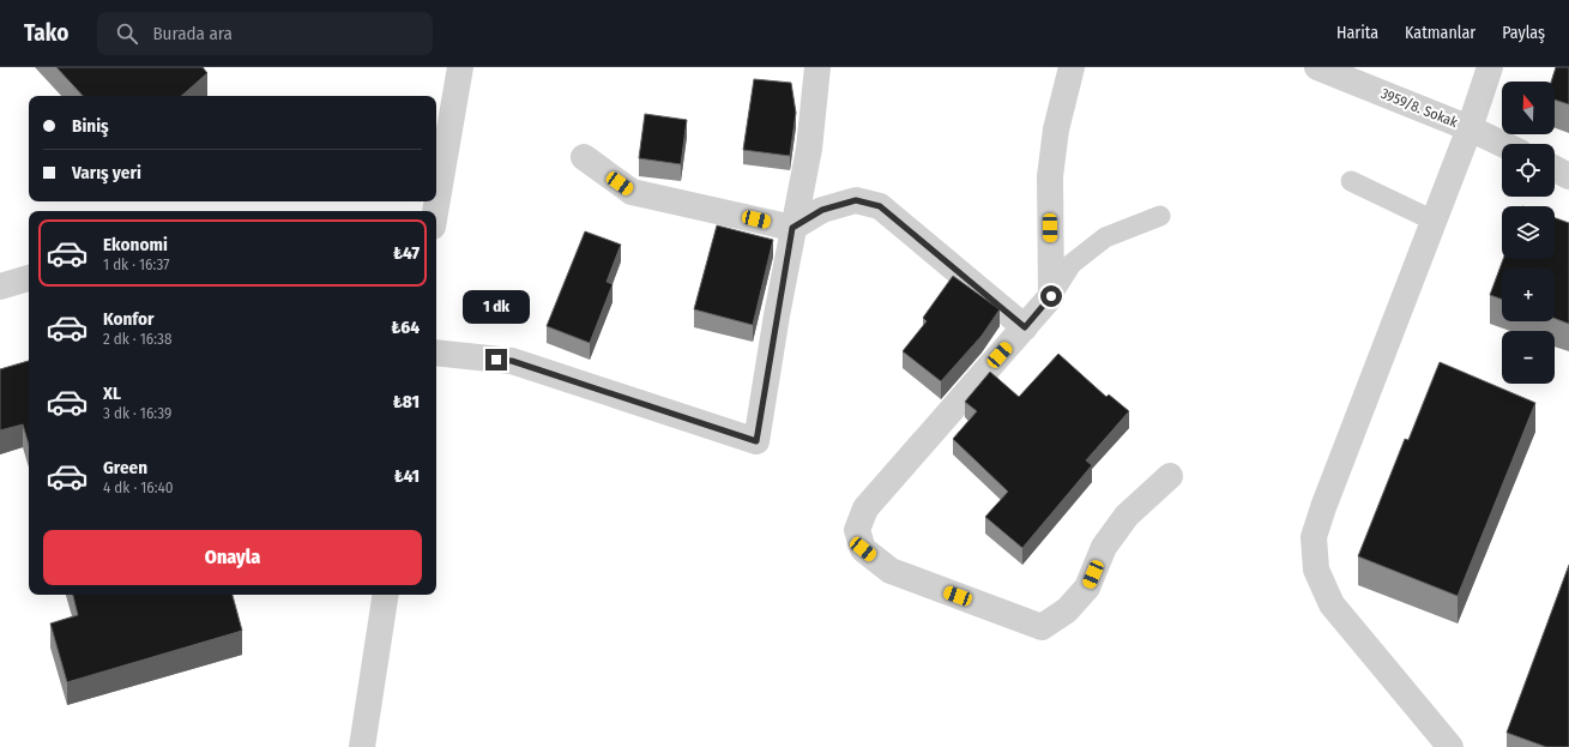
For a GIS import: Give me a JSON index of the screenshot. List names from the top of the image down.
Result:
{
  "streets": {
    "street": ["3959/8. Sokak"]
  },
  "north": "top",
  "page": {
    "header": "Tako",
    "search": "Burada ara",
    "nav": ["Harita", "Katmanlar", "Paylaş"],
    "map_buttons": ["+", "−"],
    "banner": ["Biniş", "Varış yeri"],
    "list": [
      {
        "name": "Ekonomi",
        "note": "1 dk · 16:37",
        "value": "₺47"
      },
      {
        "name": "Konfor",
        "note": "2 dk · 16:38",
        "value": "₺64"
      },
      {
        "name": "XL",
        "note": "3 dk · 16:39",
        "value": "₺81"
      },
      {
        "name": "Green",
        "note": "4 dk · 16:40",
        "value": "₺41"
      }
    ],
    "bubble": "1 dk",
    "buttons": "Onayla"
  }
}
